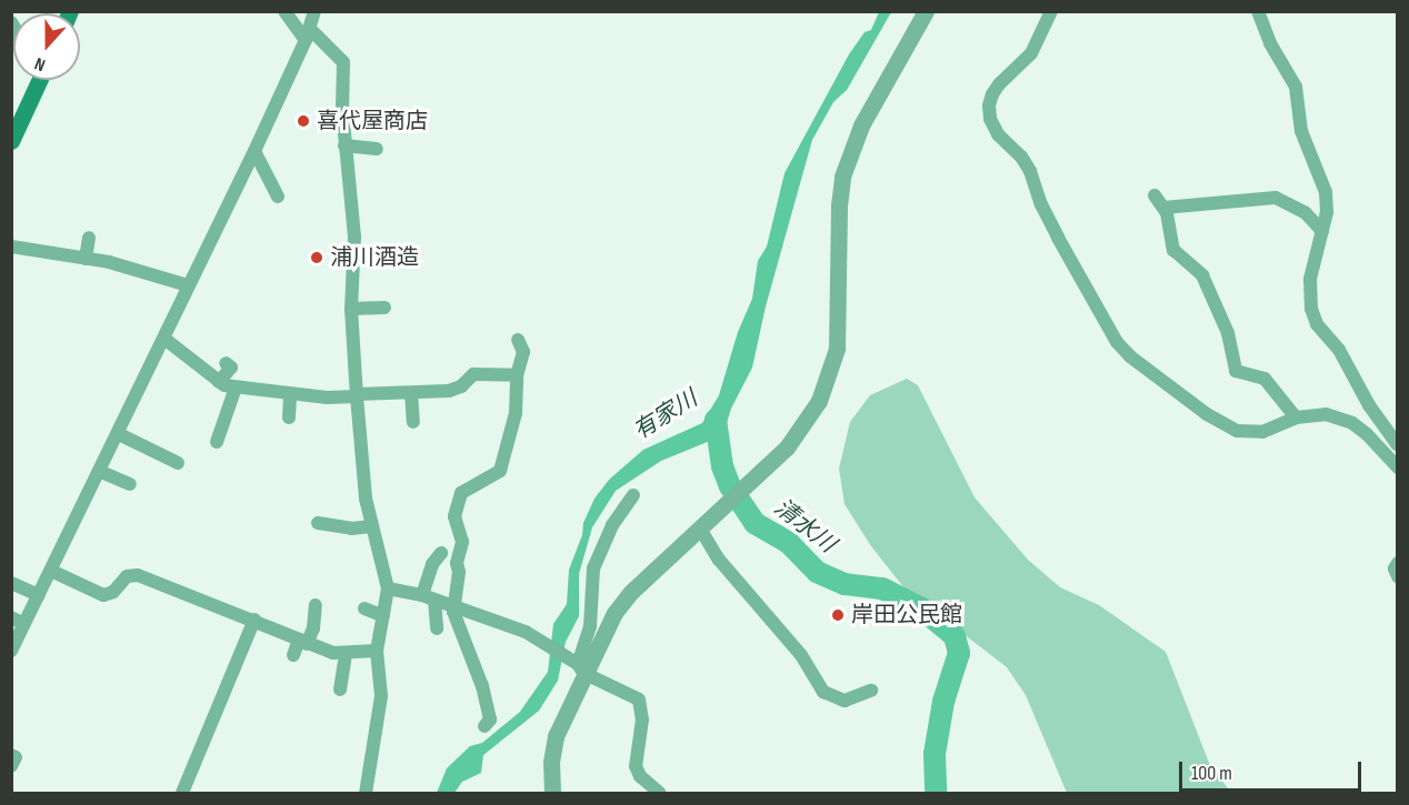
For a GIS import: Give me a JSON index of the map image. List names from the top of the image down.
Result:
{
  "water": ["有家川", "清水川"],
  "places": ["喜代屋商店", "浦川酒造", "岸田公民館"],
  "scale_bar": "100 m",
  "north": "bottom"
}
